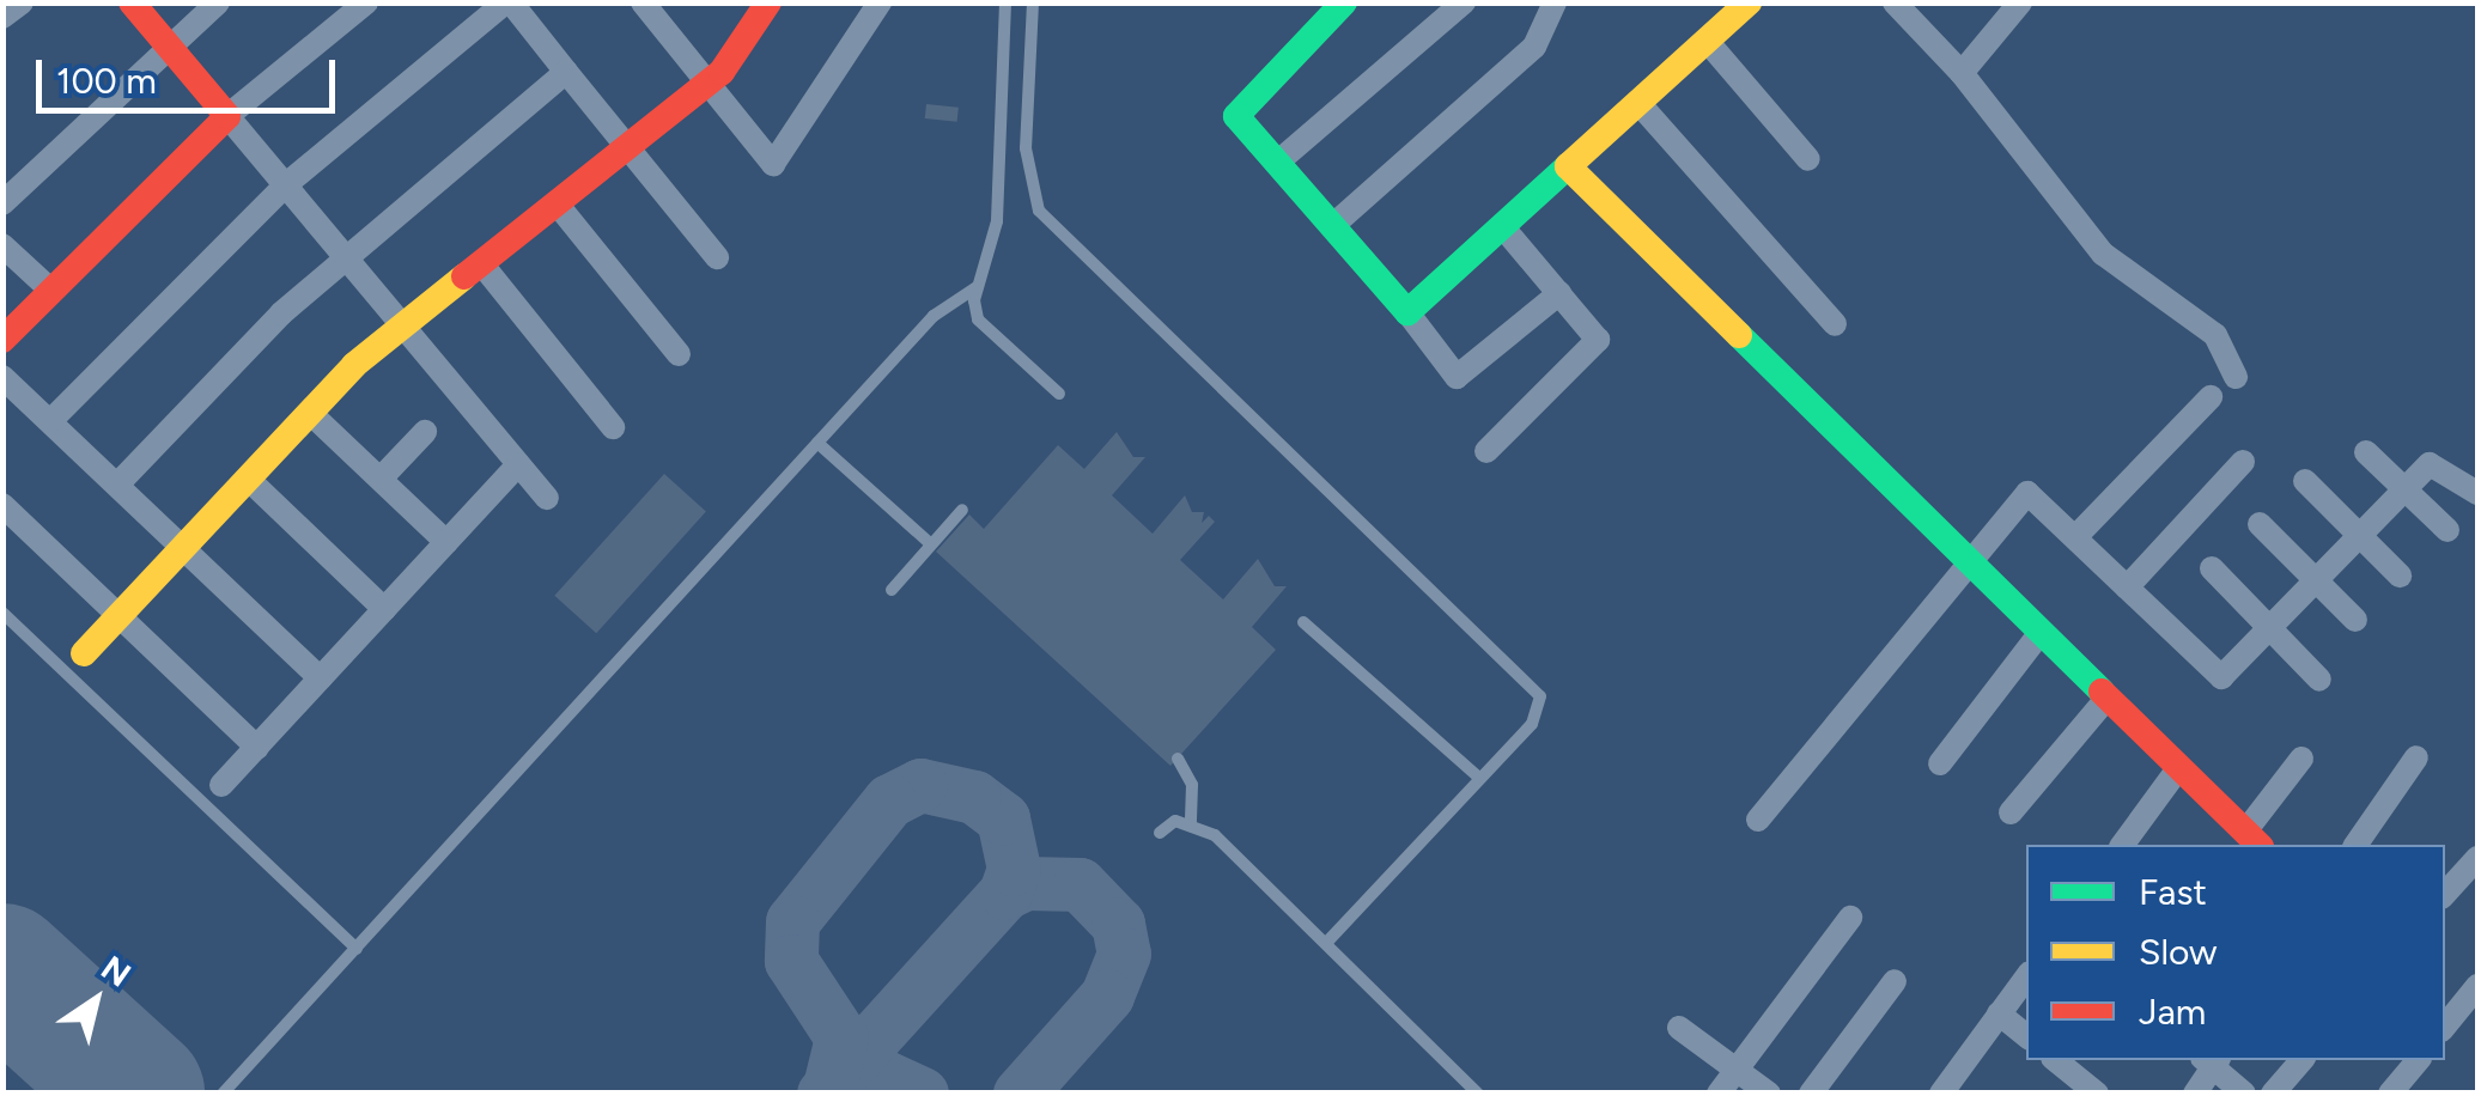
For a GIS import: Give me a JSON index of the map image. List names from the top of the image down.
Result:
{
  "legend": ["Fast", "Slow", "Jam"],
  "scale_bar": "100 m",
  "north": "top right"
}
